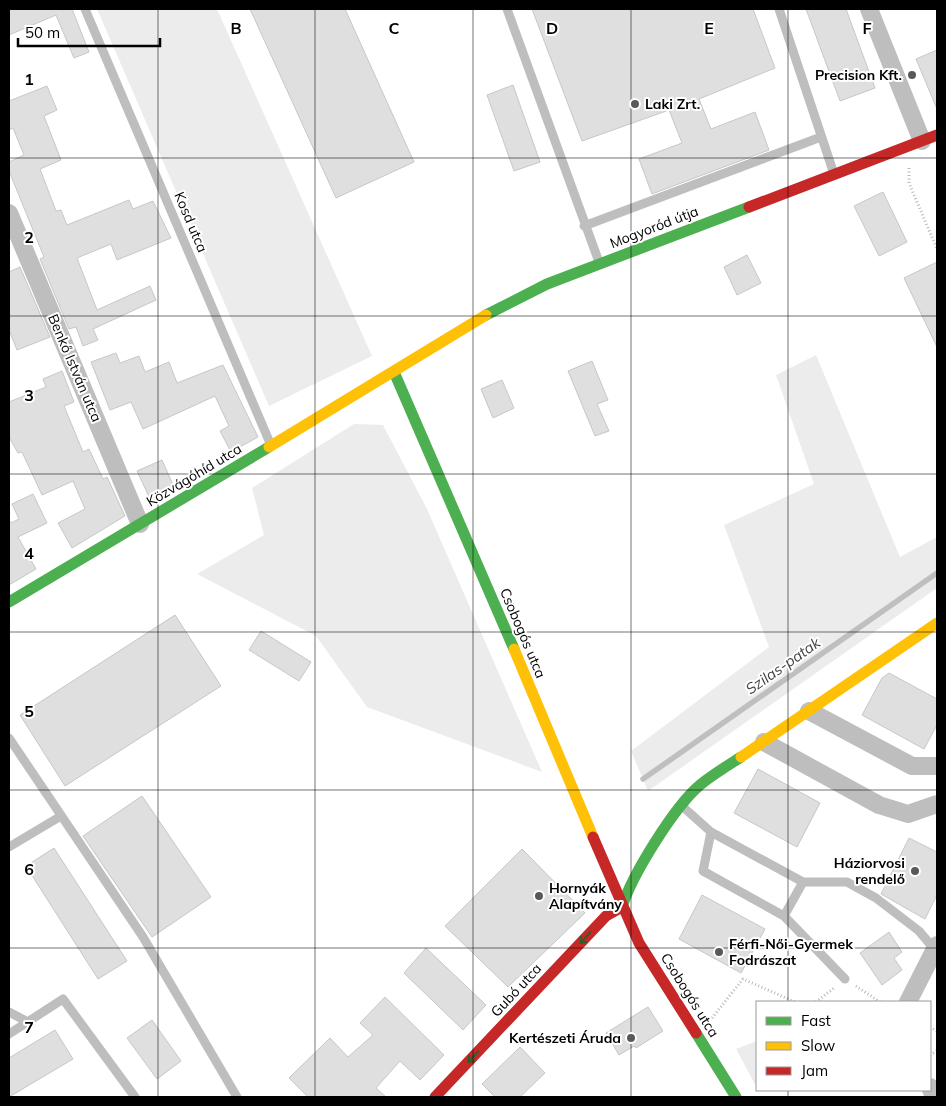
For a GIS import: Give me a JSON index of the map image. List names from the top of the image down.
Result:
{
  "streets": {
    "street": [
      "Mogyoród útja",
      "Benkő István utca",
      "Közvágóhíd utca",
      "Csobogós utca",
      "Gubó utca"
    ],
    "lane": ["Kosd utca"]
  },
  "crossings": [
    ["Kosd utca", "Közvágóhíd utca"],
    ["Mogyoród útja", "Közvágóhíd utca"],
    ["Mogyoród útja", "Csobogós utca"],
    ["Benkő István utca", "Közvágóhíd utca"],
    ["Közvágóhíd utca", "Csobogós utca"],
    ["Csobogós utca", "Gubó utca"]
  ],
  "one_way": ["Gubó utca"],
  "water": ["Szilas-patak"],
  "places": [
    "Precision Kft.",
    "Laki Zrt.",
    "Háziorvosi rendelő",
    "Hornyák Alapítvány",
    "Férfi-Női-Gyermek Fodrászat",
    "Kertészeti Áruda"
  ],
  "legend": ["Fast", "Slow", "Jam"],
  "scale_bar": "50 m",
  "grid": {
    "columns": [
      "B",
      "C",
      "D",
      "E",
      "F"
    ],
    "rows": [
      "1",
      "2",
      "3",
      "4",
      "5",
      "6",
      "7"
    ]
  }
}
